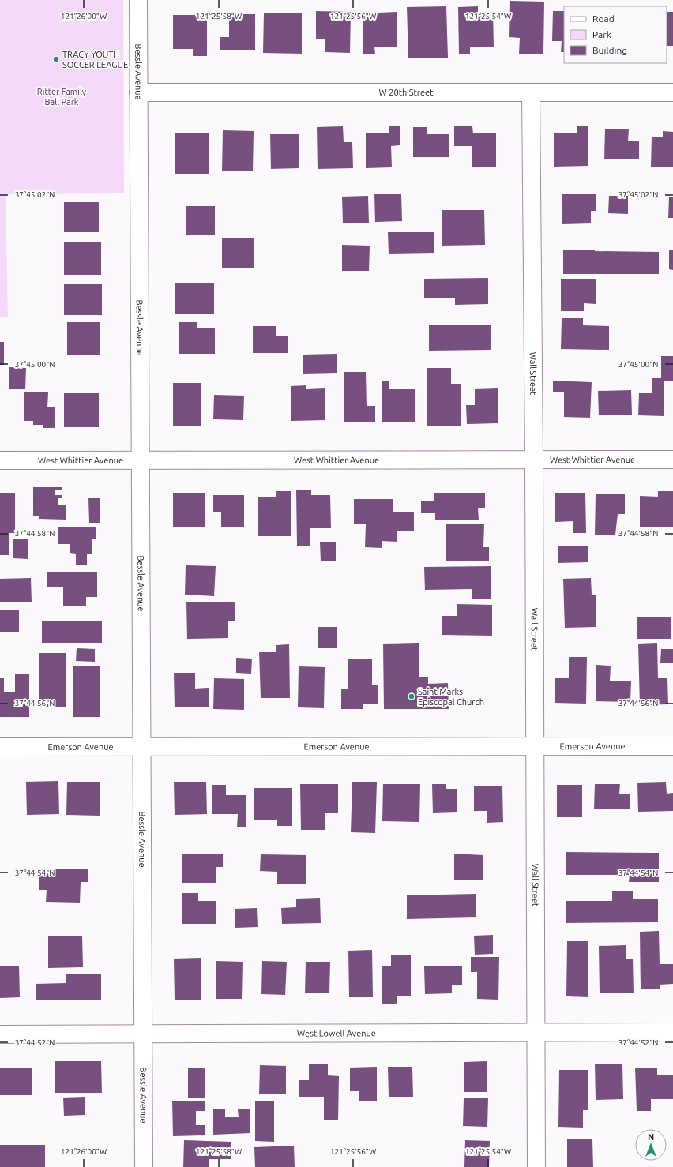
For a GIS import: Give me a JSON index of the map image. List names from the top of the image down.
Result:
{
  "streets": {
    "street": [
      "Bessle Avenue",
      "W 20th Street",
      "Wall Street",
      "West Whittier Avenue",
      "Emerson Avenue",
      "West Lowell Avenue"
    ]
  },
  "crossings": [
    ["Bessle Avenue", "W 20th Street"],
    ["Bessle Avenue", "West Whittier Avenue"],
    ["Bessle Avenue", "Emerson Avenue"],
    ["Bessle Avenue", "West Lowell Avenue"],
    ["W 20th Street", "Wall Street"],
    ["Wall Street", "West Whittier Avenue"],
    ["Wall Street", "Emerson Avenue"],
    ["Wall Street", "West Lowell Avenue"]
  ],
  "parks": ["Ritter Family Ball Park"],
  "places": ["TRACY YOUTH SOCCER LEAGUE", "Saint Marks Episcopal Church"],
  "legend": ["Road", "Park", "Building"],
  "north": "top",
  "coordinates": [
    "121°26'00\"W",
    "121°25'58\"W",
    "121°25'56\"W",
    "121°25'54\"W",
    "37°45'02\"N",
    "37°45'00\"N",
    "37°44'58\"N",
    "37°44'56\"N",
    "37°44'54\"N",
    "37°44'52\"N"
  ]
}
